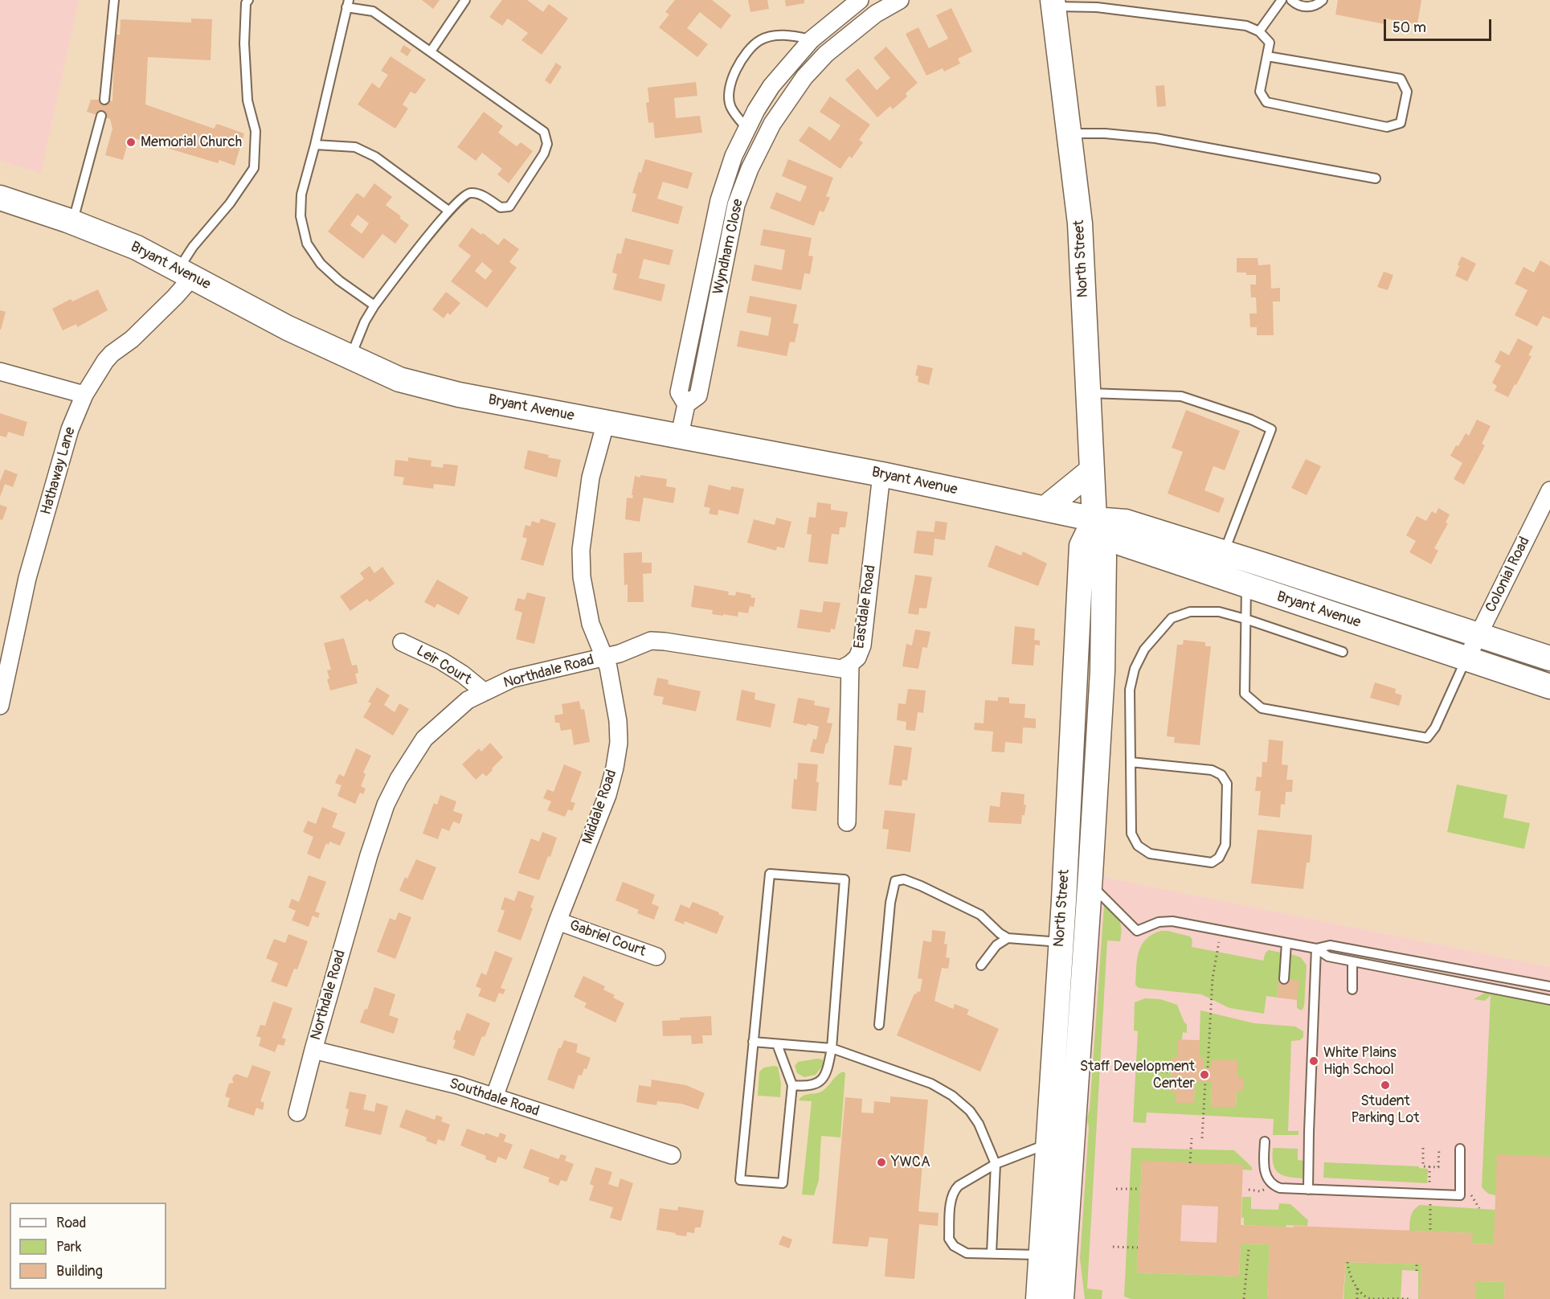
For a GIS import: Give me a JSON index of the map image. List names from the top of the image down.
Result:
{
  "streets": {
    "main road": ["North Street", "Bryant Avenue"],
    "street": [
      "Wyndham Close",
      "Hathaway Lane",
      "Colonial Road",
      "Eastdale Road",
      "Leir Court",
      "Northdale Road",
      "Middale Road",
      "Gabriel Court",
      "Southdale Road"
    ]
  },
  "crossings": [
    ["Wyndham Close", "Bryant Avenue"],
    ["North Street", "Bryant Avenue"],
    ["Bryant Avenue", "Hathaway Lane"],
    ["Bryant Avenue", "Colonial Road"],
    ["Bryant Avenue", "Eastdale Road"],
    ["Bryant Avenue", "Middale Road"],
    ["Eastdale Road", "Northdale Road"],
    ["Leir Court", "Northdale Road"],
    ["Northdale Road", "Middale Road"],
    ["Northdale Road", "Southdale Road"],
    ["Middale Road", "Gabriel Court"],
    ["Middale Road", "Southdale Road"]
  ],
  "places": [
    "Memorial Church",
    "White Plains High School",
    "Staff Development Center",
    "Student Parking Lot",
    "YWCA"
  ],
  "legend": ["Road", "Park", "Building"],
  "scale_bar": "50 m"
}
